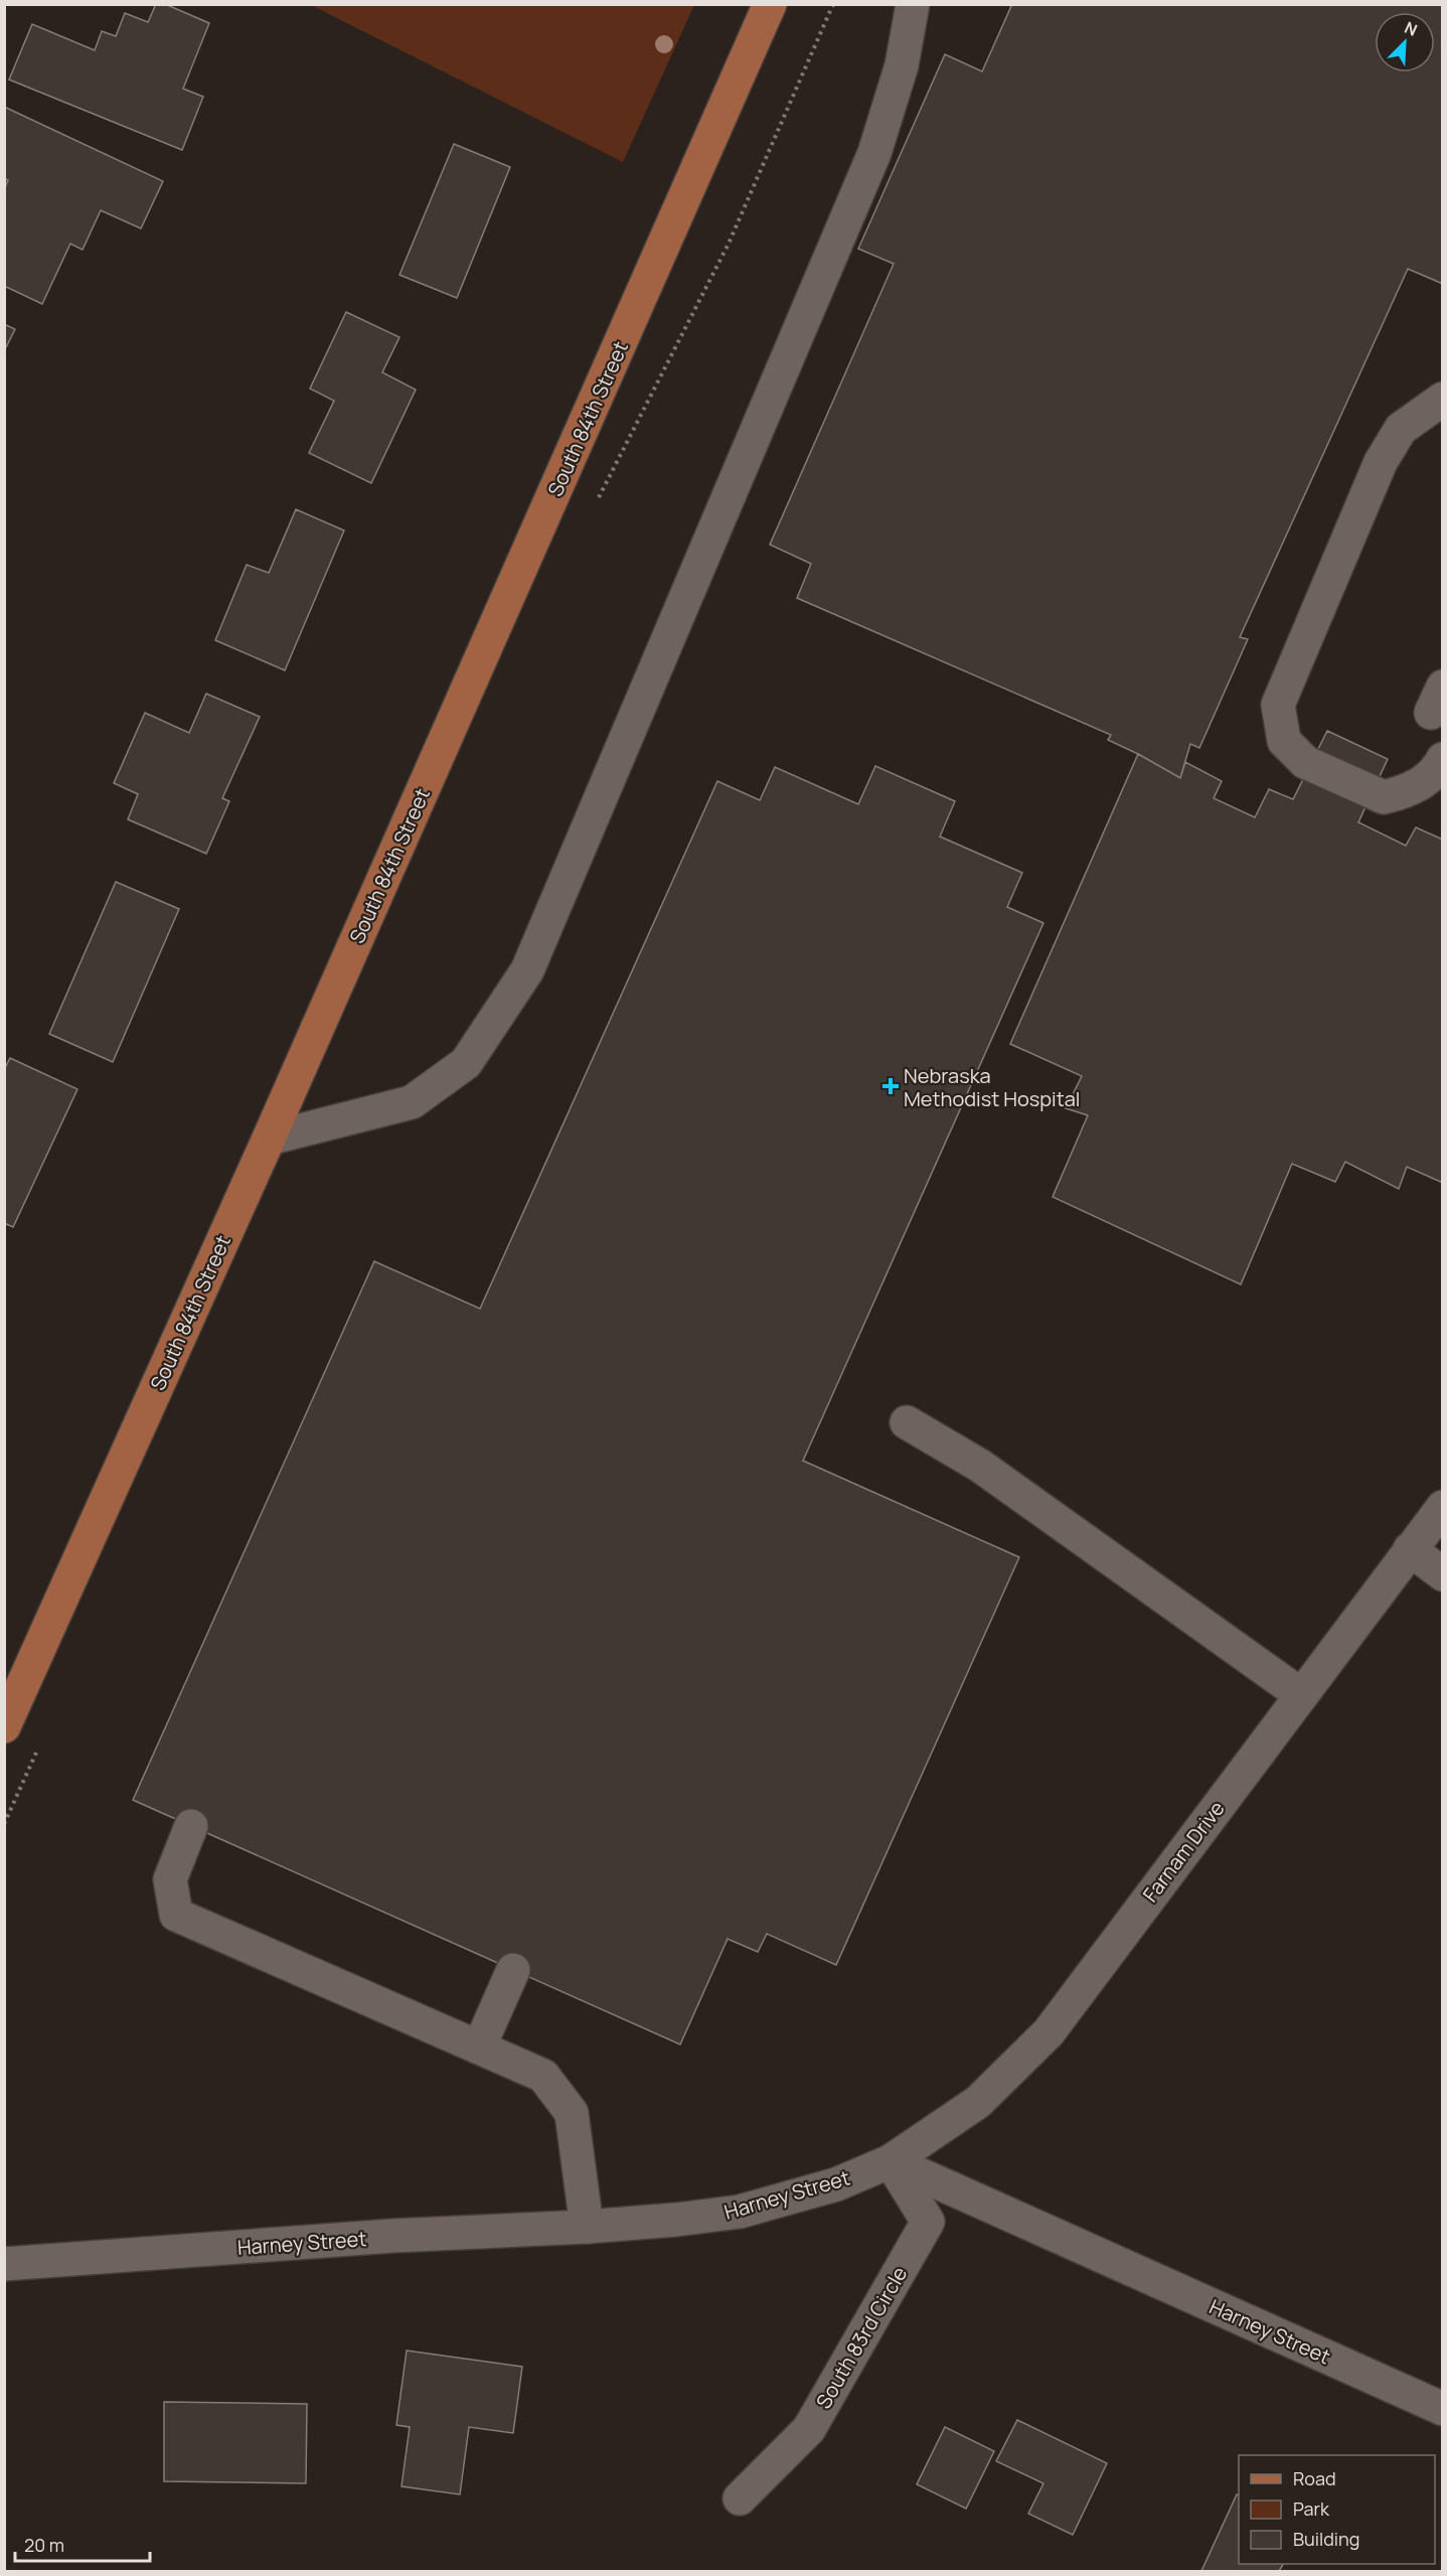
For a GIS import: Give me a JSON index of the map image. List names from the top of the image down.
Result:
{
  "streets": {
    "main road": ["South 84th Street"],
    "street": ["Farnam Drive", "Harney Street", "South 83rd Circle"]
  },
  "crossings": [
    ["Farnam Drive", "Harney Street"],
    ["Farnam Drive", "South 83rd Circle"],
    ["Harney Street", "South 83rd Circle"]
  ],
  "places": {
    "health": ["Nebraska Methodist Hospital"]
  },
  "legend": ["Road", "Park", "Building"],
  "scale_bar": "20 m",
  "north": "top right"
}
